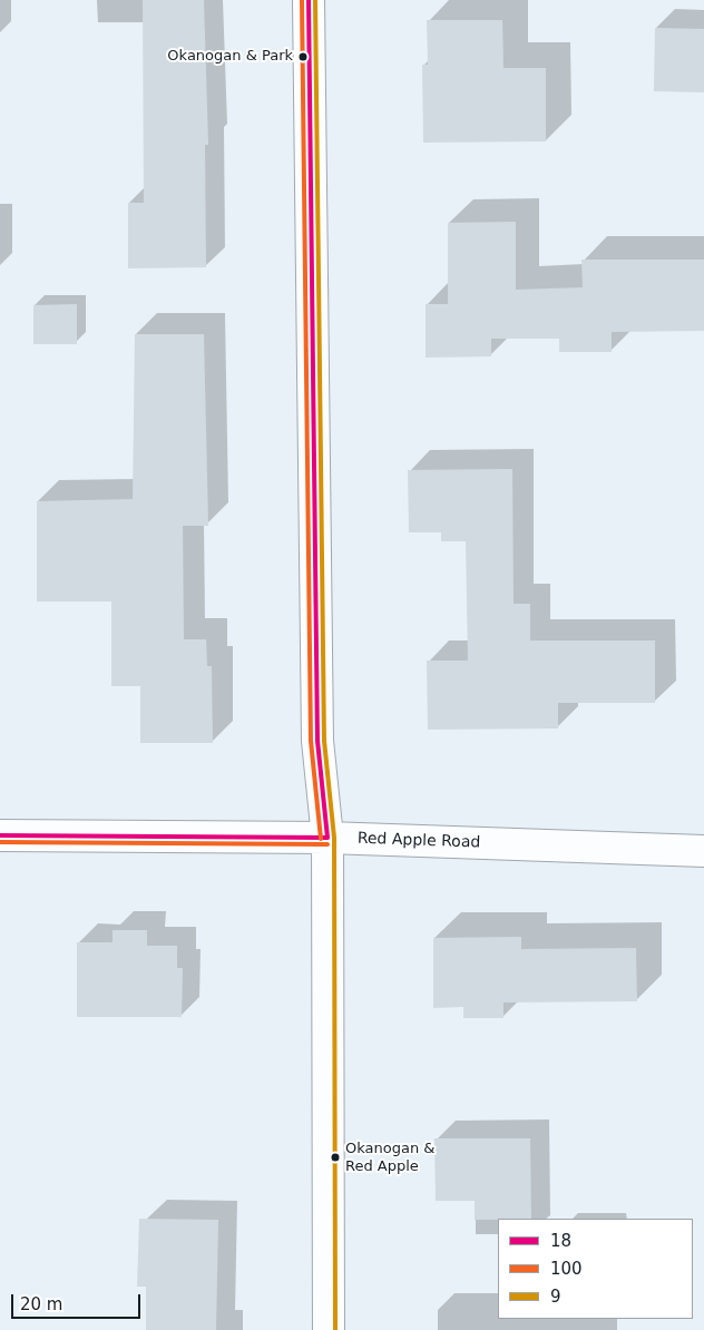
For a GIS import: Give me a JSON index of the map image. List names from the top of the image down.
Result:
{
  "streets": {
    "street": ["Red Apple Road"]
  },
  "places": ["Okanogan & Park", "Okanogan & Red Apple"],
  "lines": ["transit line 18", "transit line 100", "transit line 9"],
  "legend": ["18", "100", "9"],
  "scale_bar": "20 m"
}
